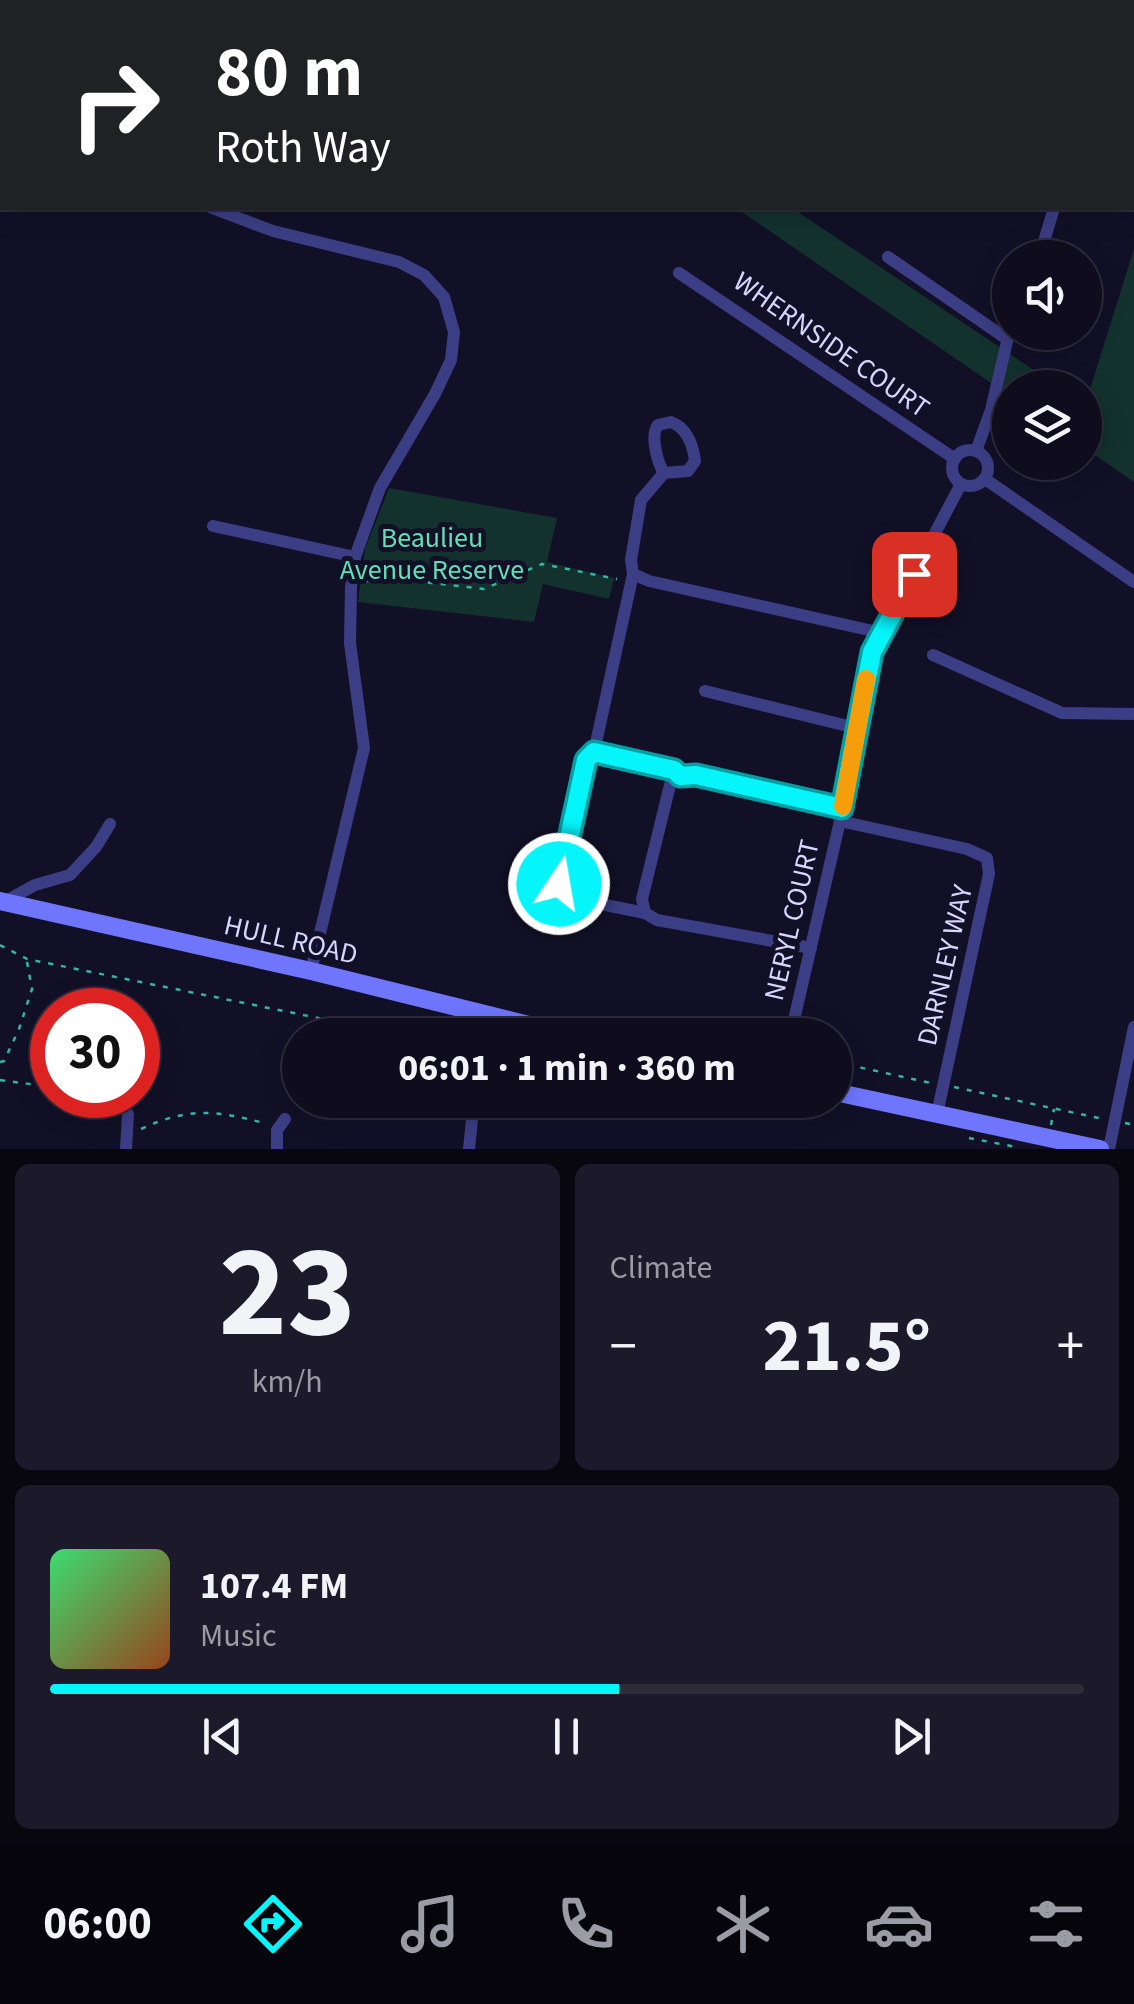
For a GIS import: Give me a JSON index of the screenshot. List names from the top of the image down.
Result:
{
  "streets": {
    "main road": ["HULL ROAD"],
    "street": ["WHERNSIDE COURT", "NERYL COURT", "DARNLEY WAY"]
  },
  "crossings": [
    ["WHERNSIDE COURT", "NERYL COURT"],
    ["NERYL COURT", "DARNLEY WAY"]
  ],
  "parks": ["Beaulieu Avenue Reserve"],
  "page": {
    "turn": ["80 m", "Roth Way"],
    "limit": "30",
    "trip": "06:01 · 1 min · 360 m",
    "tile": [
      ["23", "km/h"],
      "Climate"
    ],
    "heat": ["−", "21.5°", "+"],
    "song": ["107.4 FM", "Music"],
    "tabs": "06:00"
  }
}
